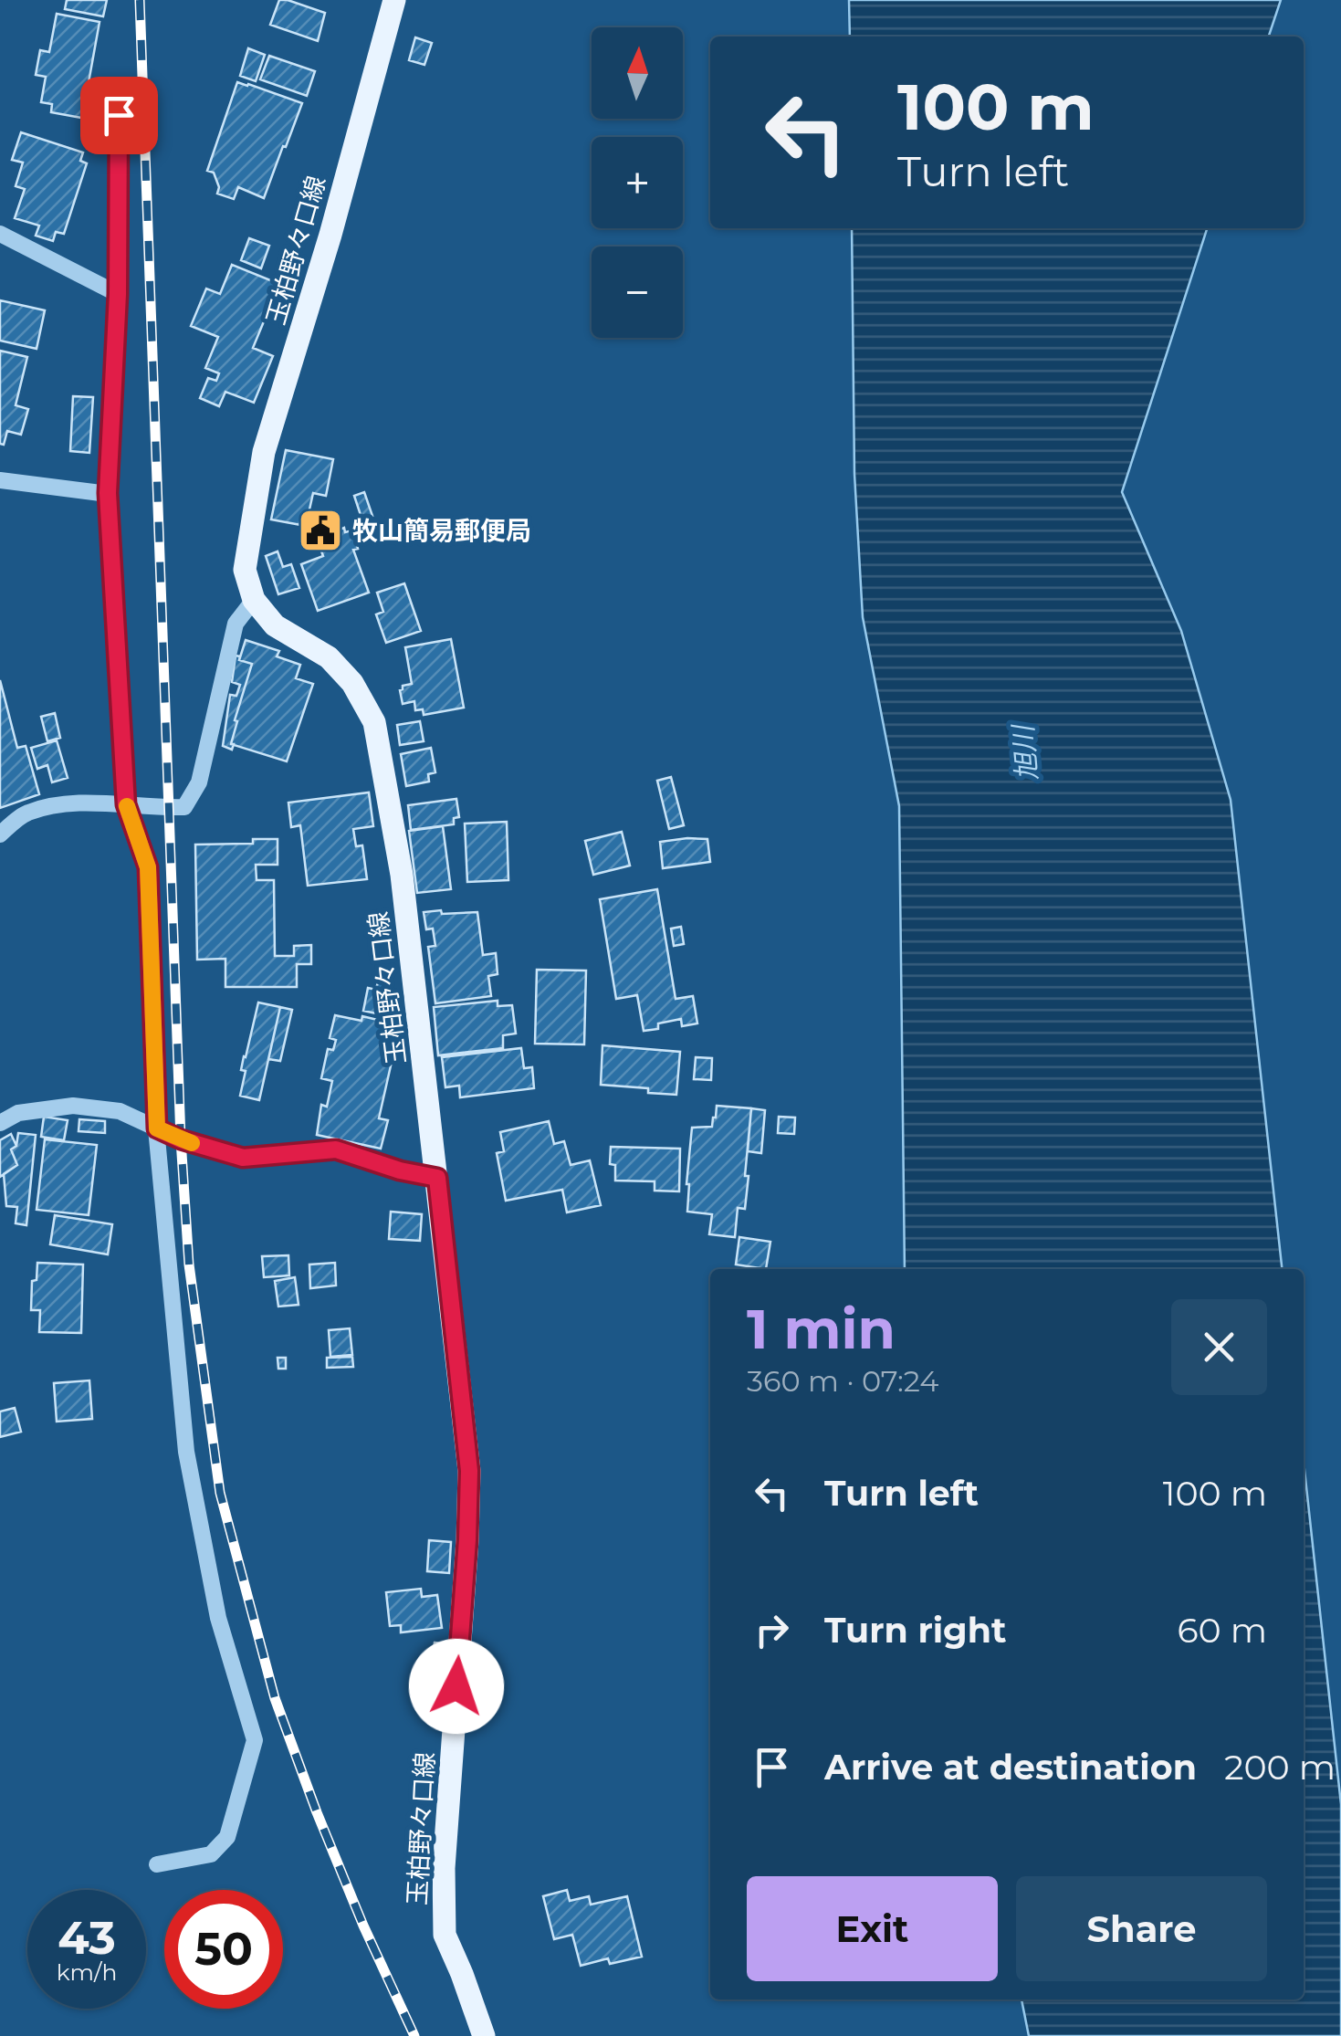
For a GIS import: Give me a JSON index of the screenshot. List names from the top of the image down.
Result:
{
  "streets": {
    "main road": ["玉柏野々口線"]
  },
  "water": ["旭川"],
  "places": {
    "public building": ["牧山簡易郵便局"]
  },
  "north": "top",
  "page": {
    "map_buttons": ["+", "−"],
    "turn": ["100 m", "Turn left"],
    "heading": ["1 min", "360 m · 07:24"],
    "list": [
      {
        "name": "Turn left",
        "value": "100 m"
      },
      {
        "name": "Turn right",
        "value": "60 m"
      },
      {
        "name": "Arrive at destination",
        "value": "200 m"
      }
    ],
    "buttons": ["Exit", "Share"],
    "speed": "43 km/h",
    "limit": "50"
  }
}
